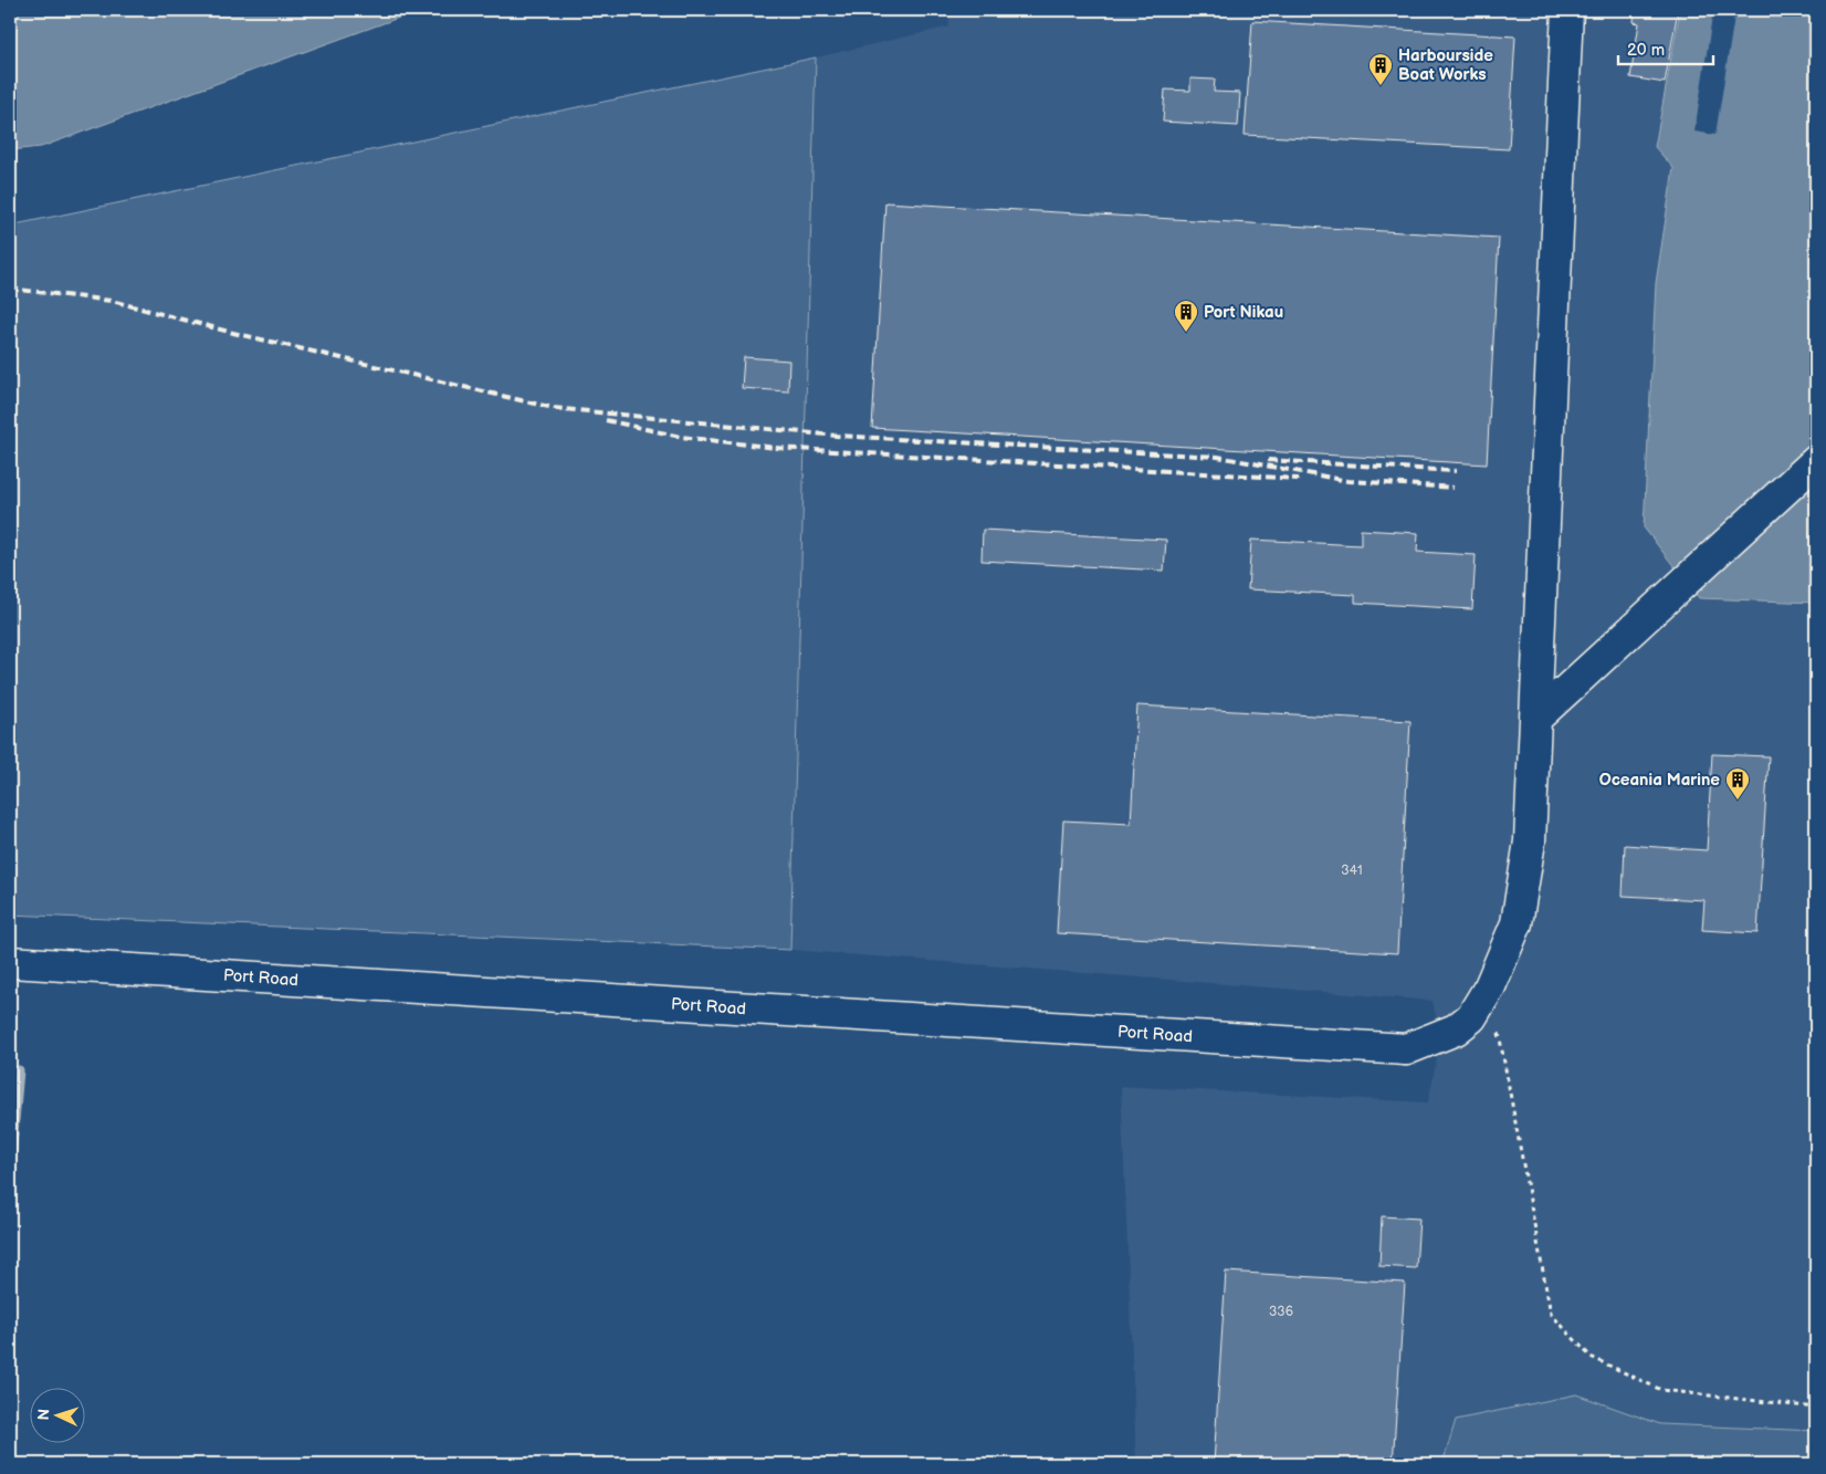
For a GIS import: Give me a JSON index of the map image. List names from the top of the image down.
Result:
{
  "streets": {
    "main road": ["Port Road"]
  },
  "places": {
    "building": ["Harbourside Boat Works", "Port Nikau", "Oceania Marine"]
  },
  "house_numbers": ["341", "336"],
  "scale_bar": "20 m",
  "north": "left"
}
